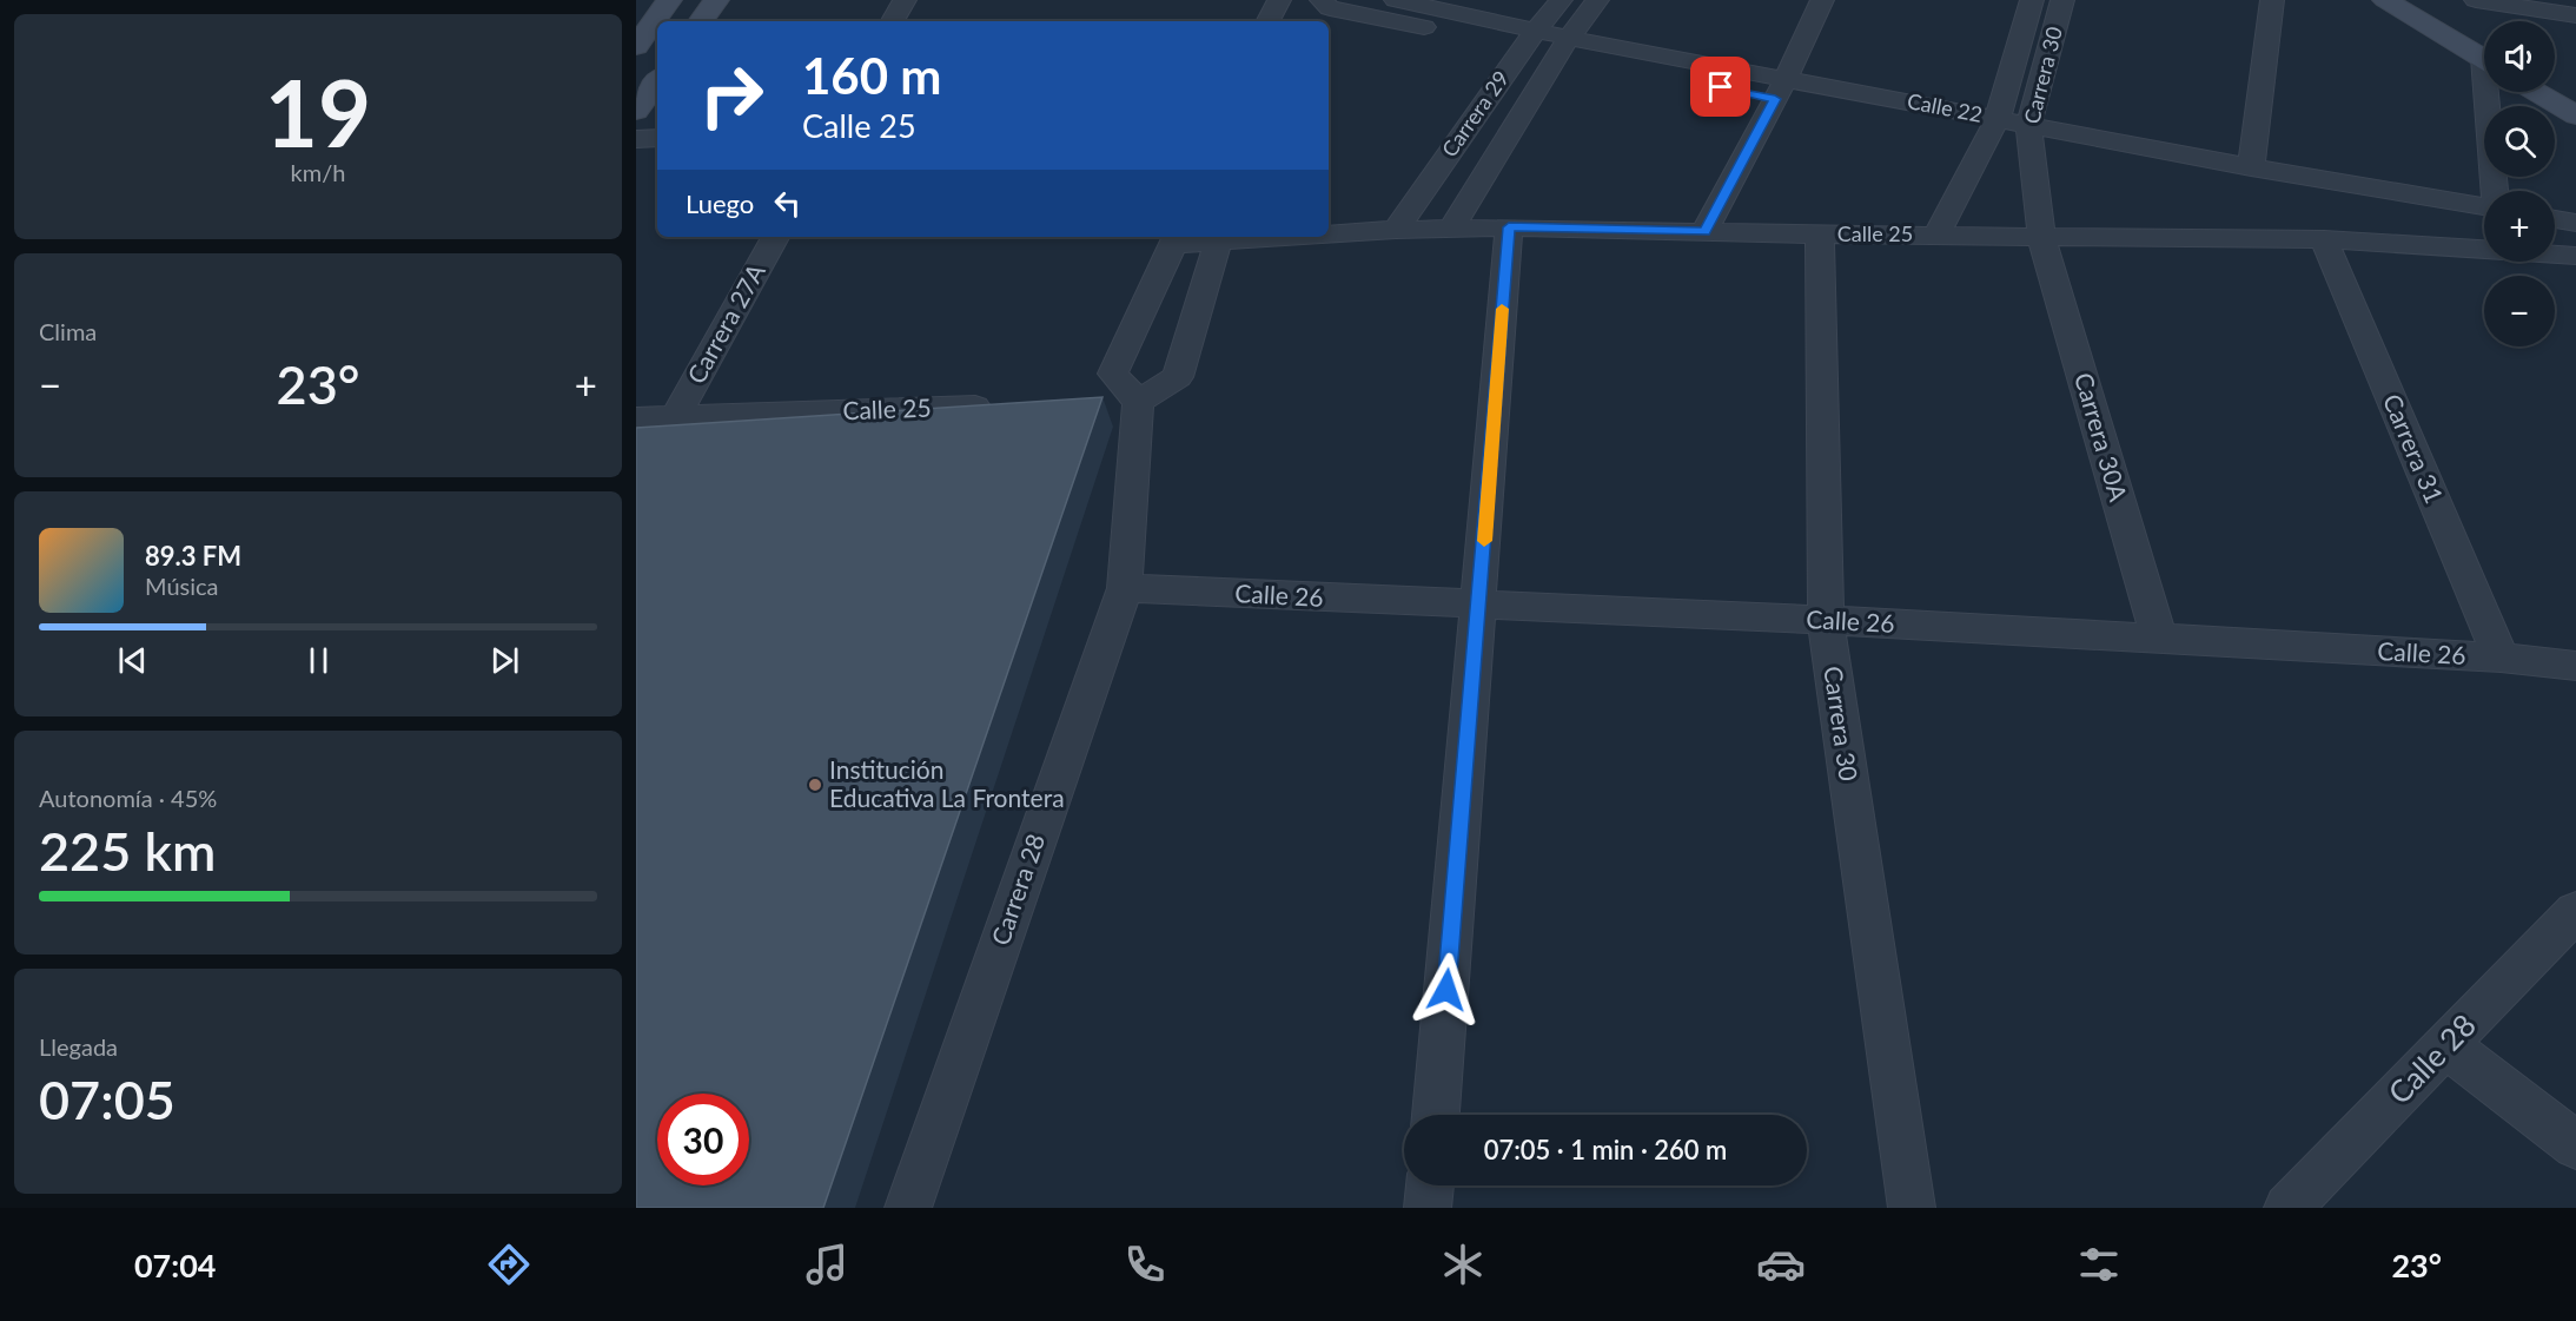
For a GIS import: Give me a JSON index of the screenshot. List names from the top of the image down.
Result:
{
  "streets": {
    "street": [
      "Carrera 30",
      "Calle 22",
      "Carrera 29",
      "Calle 25",
      "Carrera 27A",
      "Carrera 30A",
      "Carrera 31",
      "Calle 26",
      "Carrera 28",
      "Calle 28"
    ]
  },
  "crossings": [
    ["Carrera 30", "Calle 22"],
    ["Carrera 30", "Calle 25"],
    ["Carrera 30", "Carrera 30A"],
    ["Carrera 30", "Calle 26"],
    ["Calle 22", "Carrera 29"],
    ["Carrera 29", "Calle 25"],
    ["Calle 25", "Carrera 27A"],
    ["Calle 25", "Carrera 30A"],
    ["Calle 25", "Carrera 31"],
    ["Carrera 30A", "Calle 26"],
    ["Carrera 31", "Calle 26"],
    ["Calle 26", "Carrera 28"]
  ],
  "places": ["Institución Educativa La Frontera"],
  "page": {
    "tile": [
      ["19", "km/h"],
      "Clima",
      ["Autonomía · 45%", "225 km"],
      ["Llegada", "07:05"]
    ],
    "map_buttons": ["+", "−"],
    "turn": ["160 m", "Calle 25"],
    "then": "Luego",
    "heat": ["−", "23°", "+"],
    "song": ["89.3 FM", "Música"],
    "limit": "30",
    "trip": "07:05 · 1 min · 260 m",
    "tabs": ["07:04", "23°"]
  }
}
